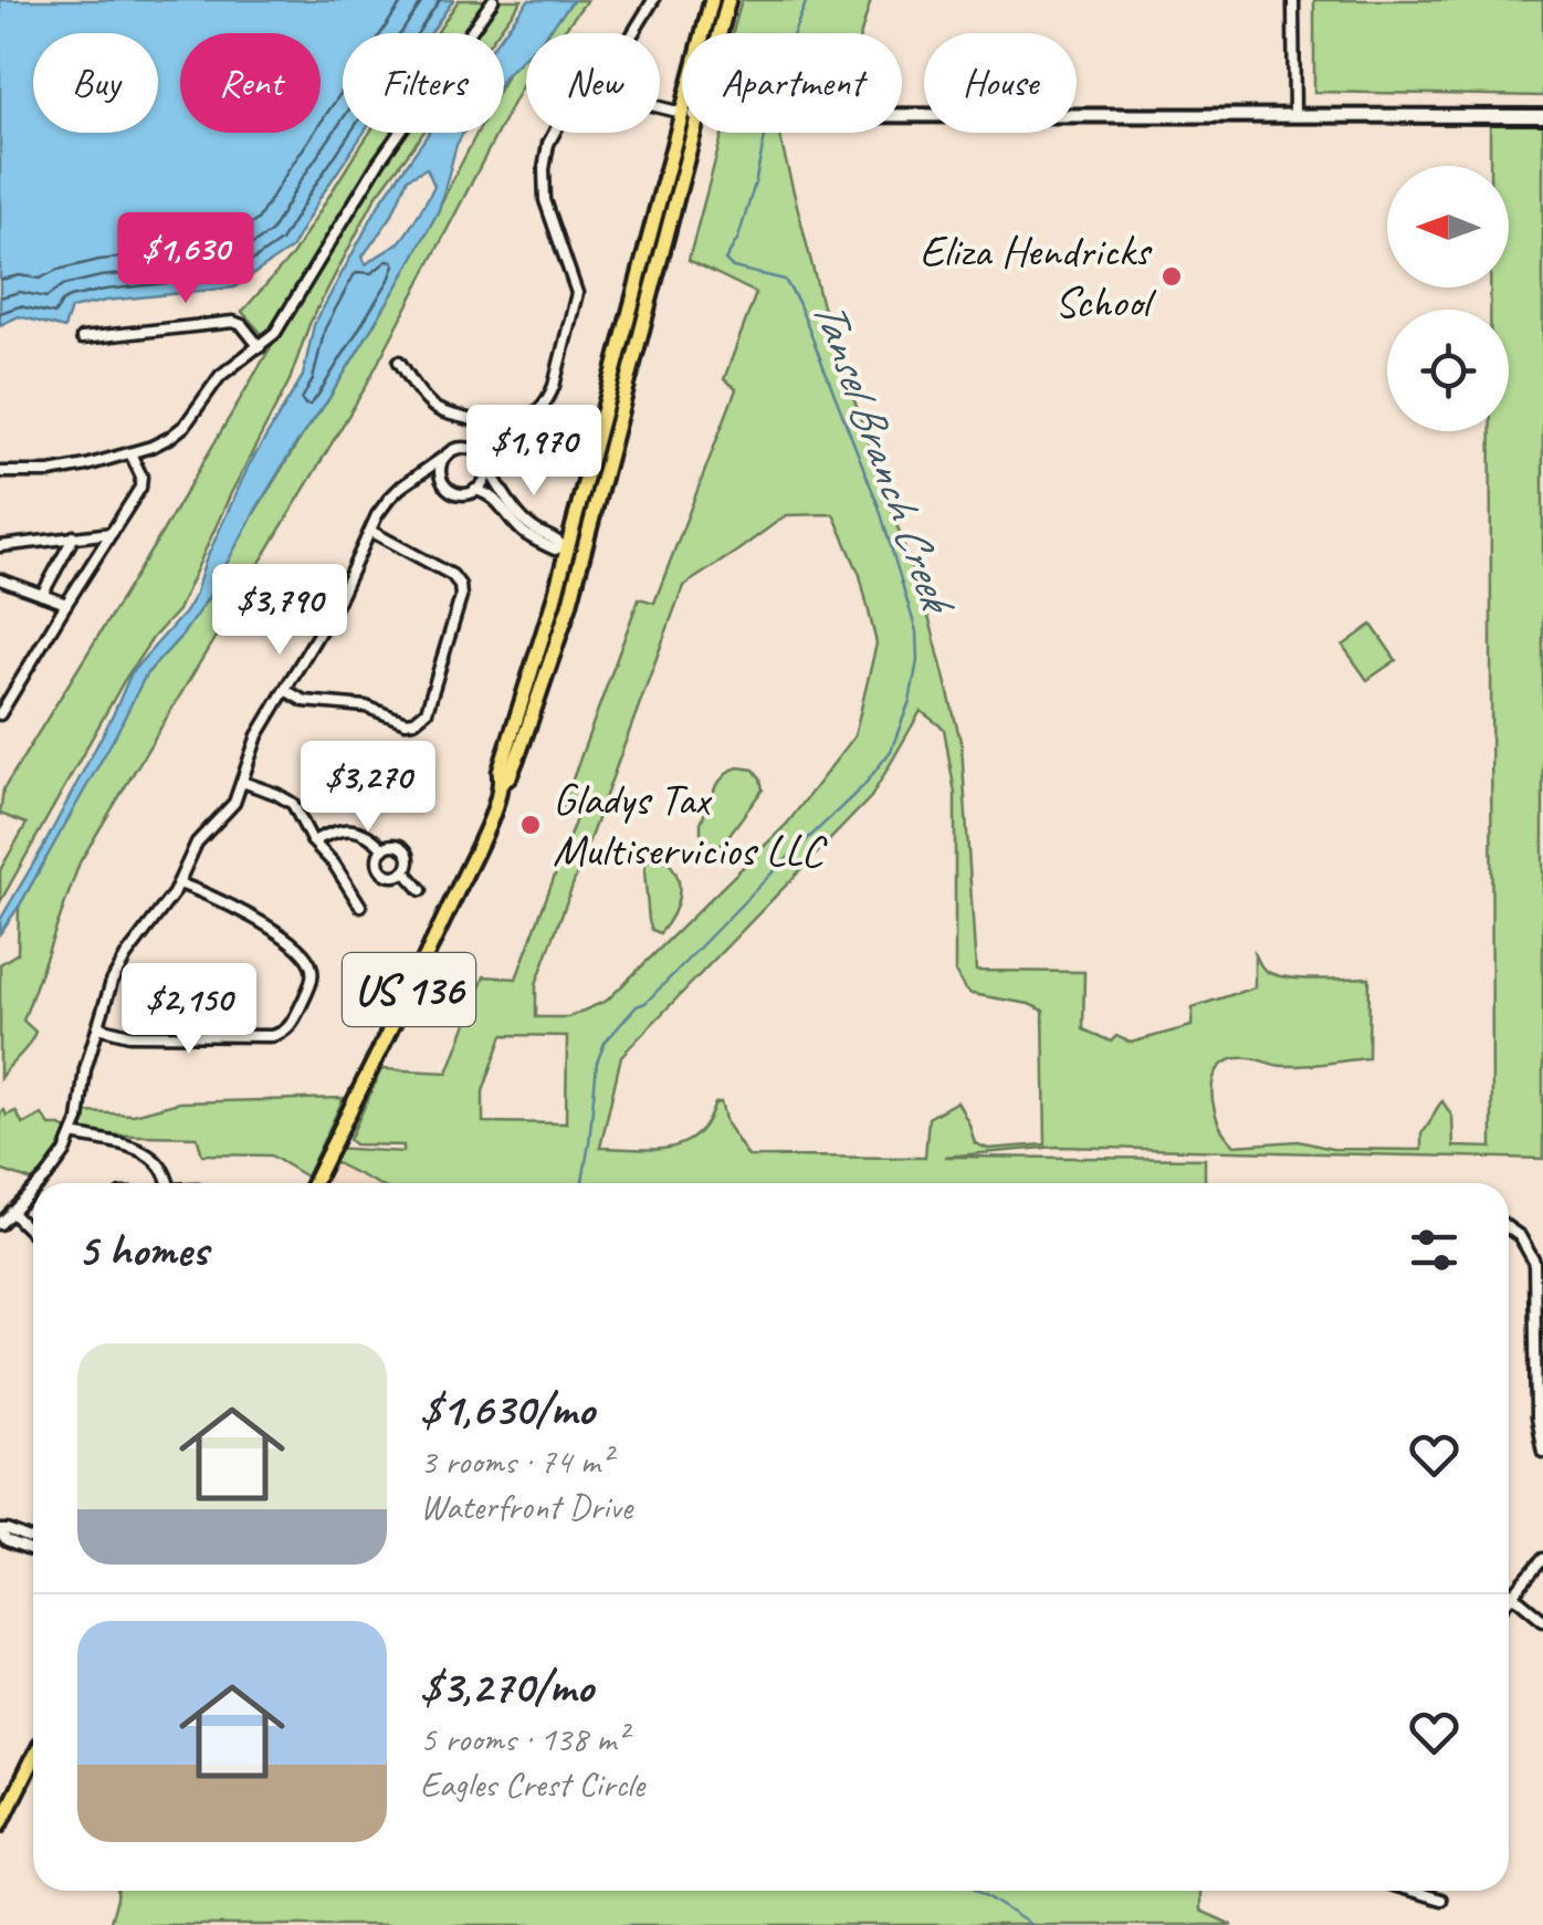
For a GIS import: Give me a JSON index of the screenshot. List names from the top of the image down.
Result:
{
  "streets": {
    "main road": ["US 136"]
  },
  "water": ["Tansel Branch Creek"],
  "places": ["Eliza Hendricks School", "Gladys Tax Multiservicios LLC"],
  "north": "left",
  "page": {
    "chip": [
      "Buy",
      "Rent",
      "Filters",
      "New",
      "Apartment",
      "House"
    ],
    "price": [
      "$1,630",
      "$1,970",
      "$3,790",
      "$3,270",
      "$2,150"
    ],
    "heading": "5 homes",
    "list": [
      {
        "name": "$1,630/mo",
        "note": "3 rooms · 74 m² · Waterfront Drive"
      },
      {
        "name": "$3,270/mo",
        "note": "5 rooms · 138 m² · Eagles Crest Circle"
      }
    ]
  }
}
